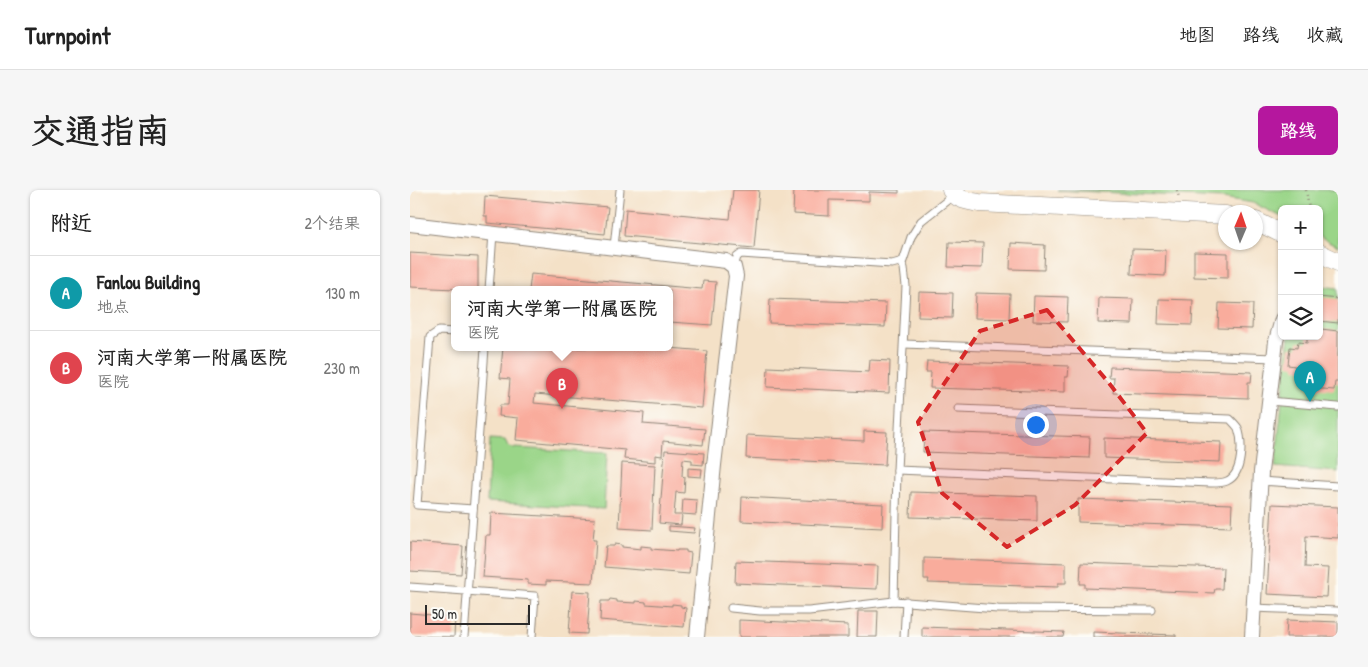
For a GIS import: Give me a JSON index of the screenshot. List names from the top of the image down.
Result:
{
  "scale_bar": "50 m",
  "north": "top",
  "page": {
    "header": "Turnpoint",
    "nav": ["地图", "路线", "收藏"],
    "buttons": "路线",
    "title": "交通指南",
    "heading": ["附近", "2个结果"],
    "map_buttons": ["+", "−"],
    "list": [
      {
        "mark": "A",
        "name": "Fanlou Building",
        "note": "地点",
        "value": "130 m"
      },
      {
        "mark": "B",
        "name": "河南大学第一附属医院",
        "note": "医院",
        "value": "230 m"
      }
    ],
    "popup": ["河南大学第一附属医院", "医院"],
    "pins": ["A", "B"],
    "scale": "50 m"
  }
}
